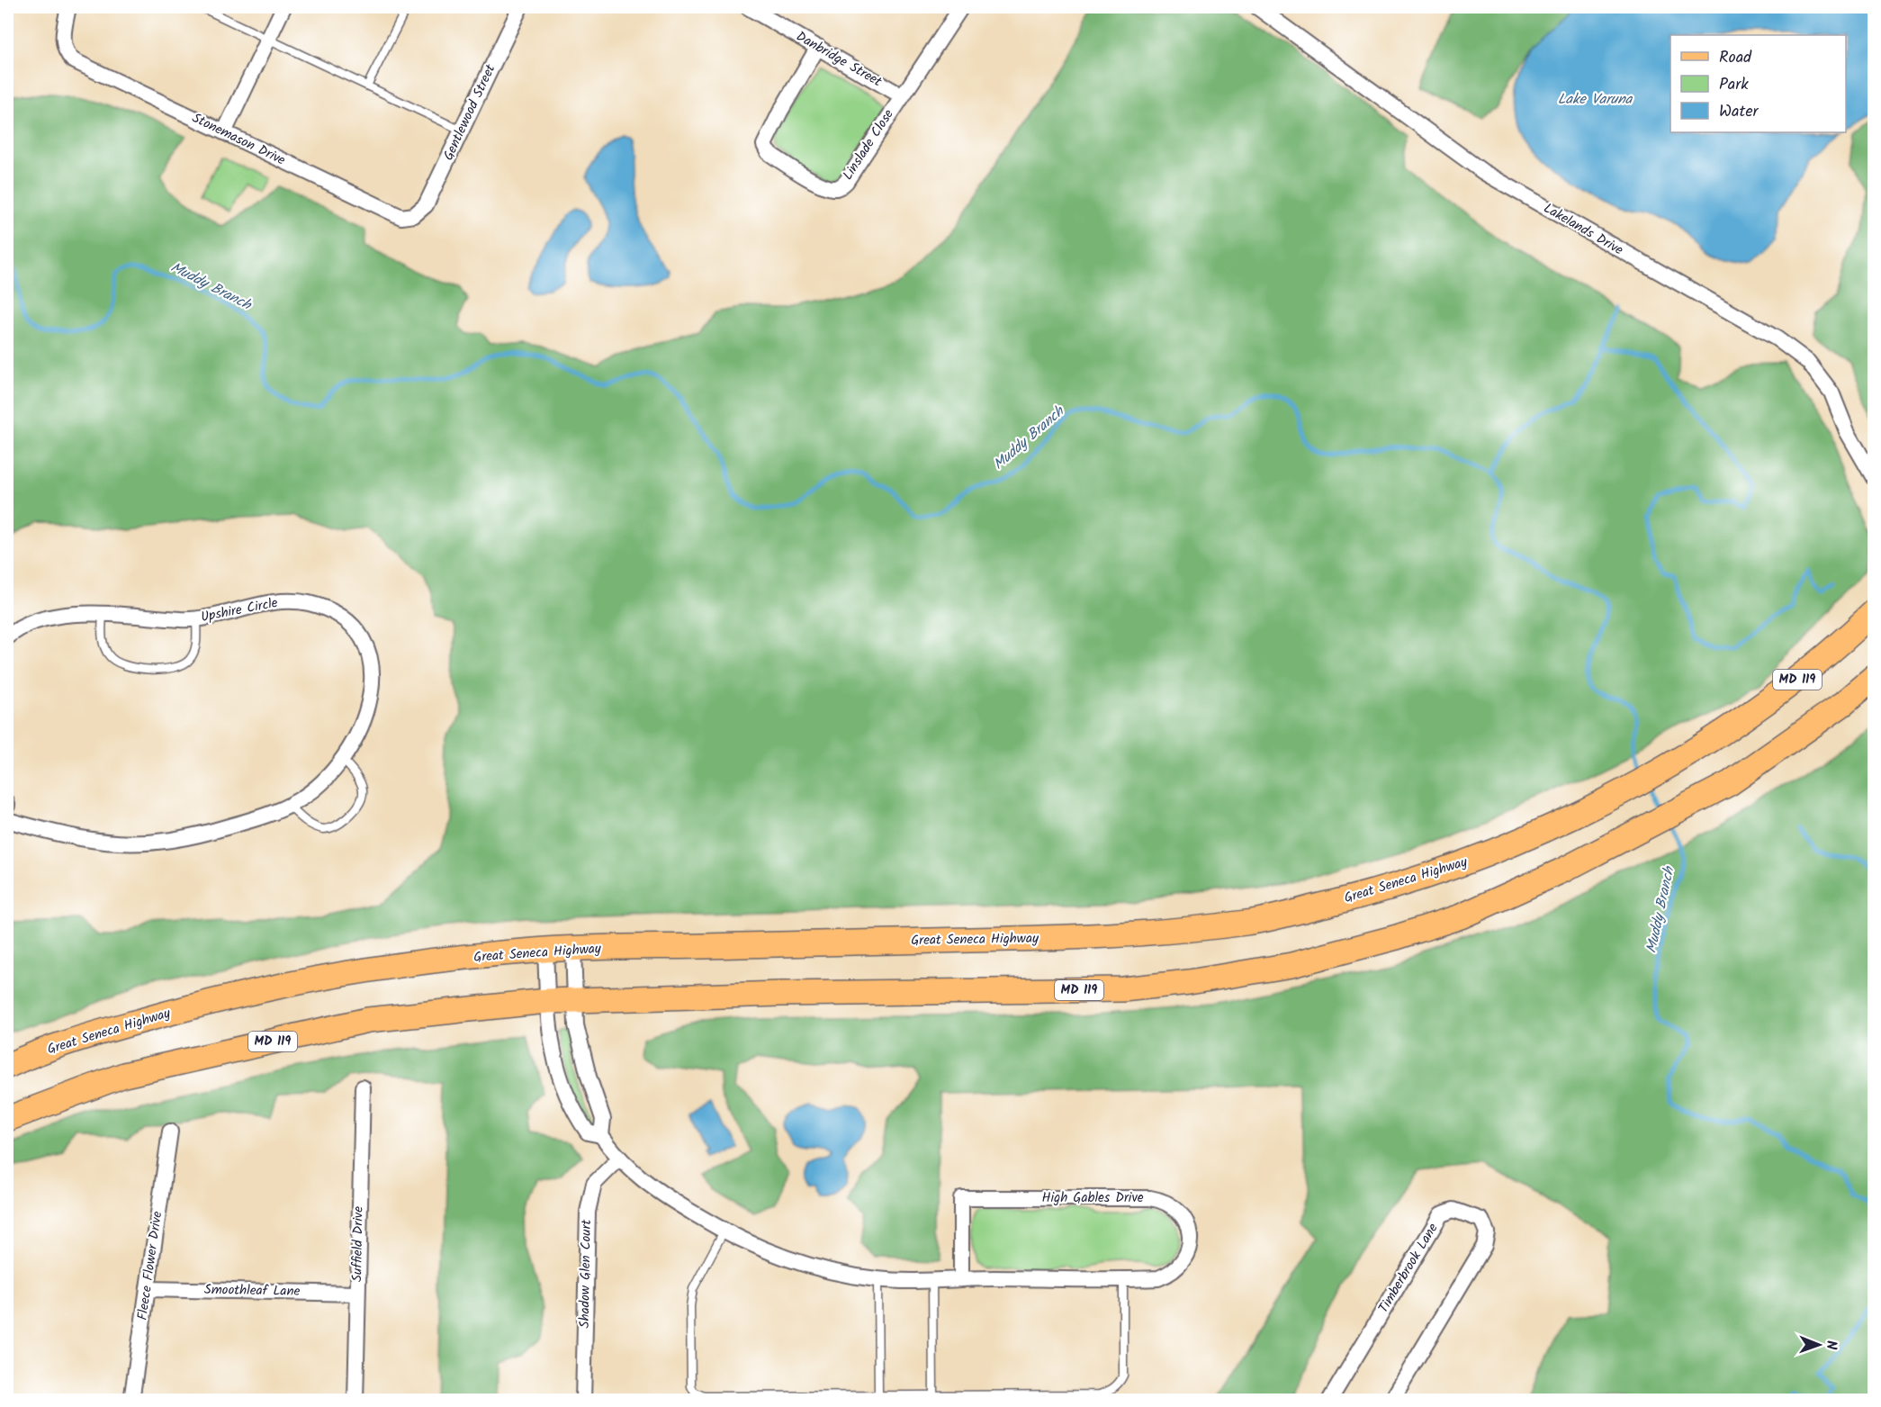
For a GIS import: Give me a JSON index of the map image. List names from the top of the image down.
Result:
{
  "streets": {
    "main road": ["MD 119", "Great Seneca Highway"],
    "street": [
      "Danbridge Street",
      "Gentlewood Street",
      "Stonemason Drive",
      "Linslade Close",
      "Lakelands Drive",
      "Upshire Circle",
      "High Gables Drive",
      "Suffield Drive",
      "Fleece Flower Drive",
      "Timberbrook Lane",
      "Shadow Glen Court",
      "Smoothleaf Lane"
    ]
  },
  "crossings": [
    ["Danbridge Street", "Linslade Close"],
    ["Gentlewood Street", "Stonemason Drive"],
    ["MD 119", "High Gables Drive"],
    ["Great Seneca Highway", "High Gables Drive"],
    ["High Gables Drive", "Shadow Glen Court"],
    ["Suffield Drive", "Smoothleaf Lane"],
    ["Fleece Flower Drive", "Smoothleaf Lane"]
  ],
  "water": ["Lake Varuna", "Muddy Branch"],
  "legend": ["Road", "Park", "Water"],
  "north": "right"
}
